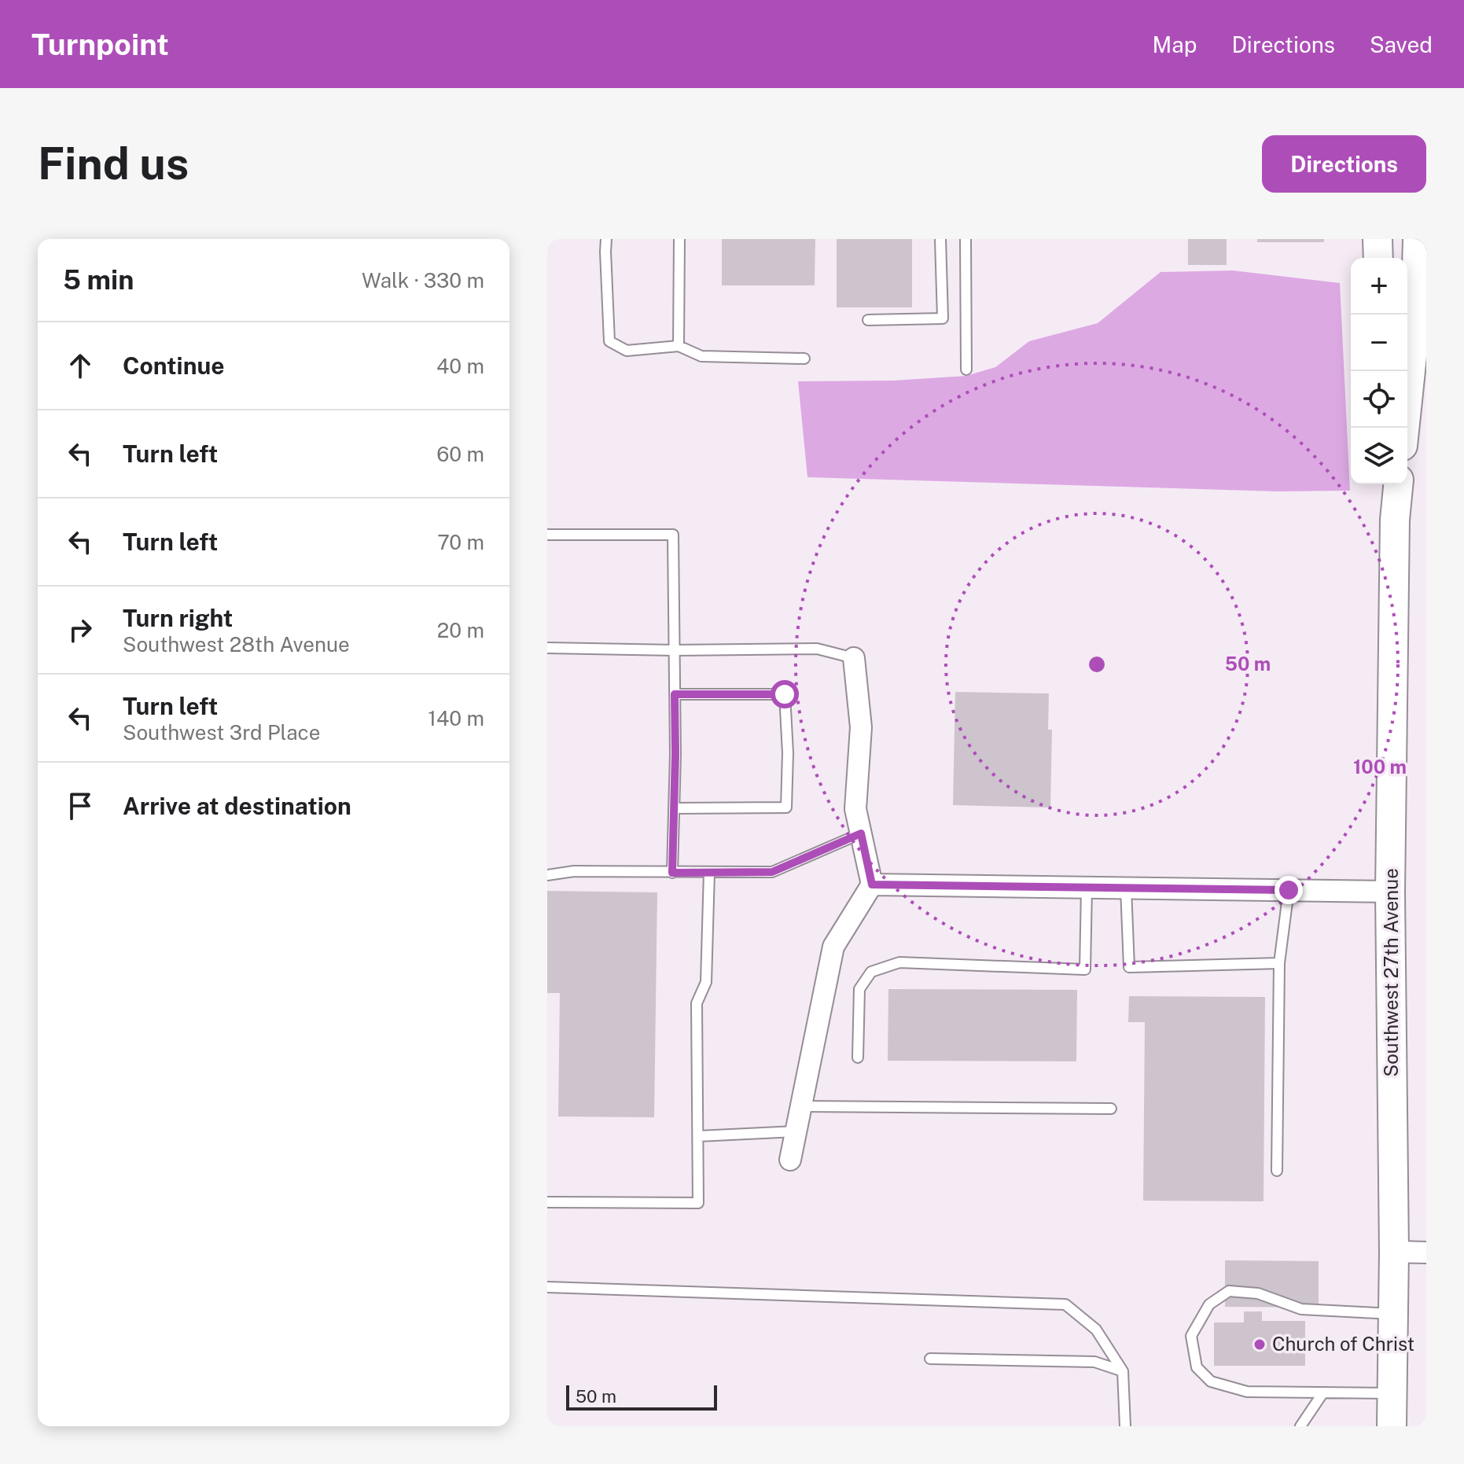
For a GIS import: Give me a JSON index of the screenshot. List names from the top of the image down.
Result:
{
  "streets": {
    "main road": ["Southwest 27th Avenue"]
  },
  "places": ["Church of Christ"],
  "scale_bar": "50 m",
  "page": {
    "header": "Turnpoint",
    "nav": ["Map", "Directions", "Saved"],
    "buttons": "Directions",
    "title": "Find us",
    "heading": ["5 min", "Walk · 330 m"],
    "map_buttons": ["+", "−"],
    "list": [
      ["Continue", "40 m"],
      ["Turn left", "60 m"],
      ["Turn left", "70 m"],
      ["Turn right", "Southwest 28th Avenue", "20 m"],
      ["Turn left", "Southwest 3rd Place", "140 m"],
      "Arrive at destination"
    ],
    "scale": "50 m"
  },
  "rings": ["50 m", "100 m"]
}
